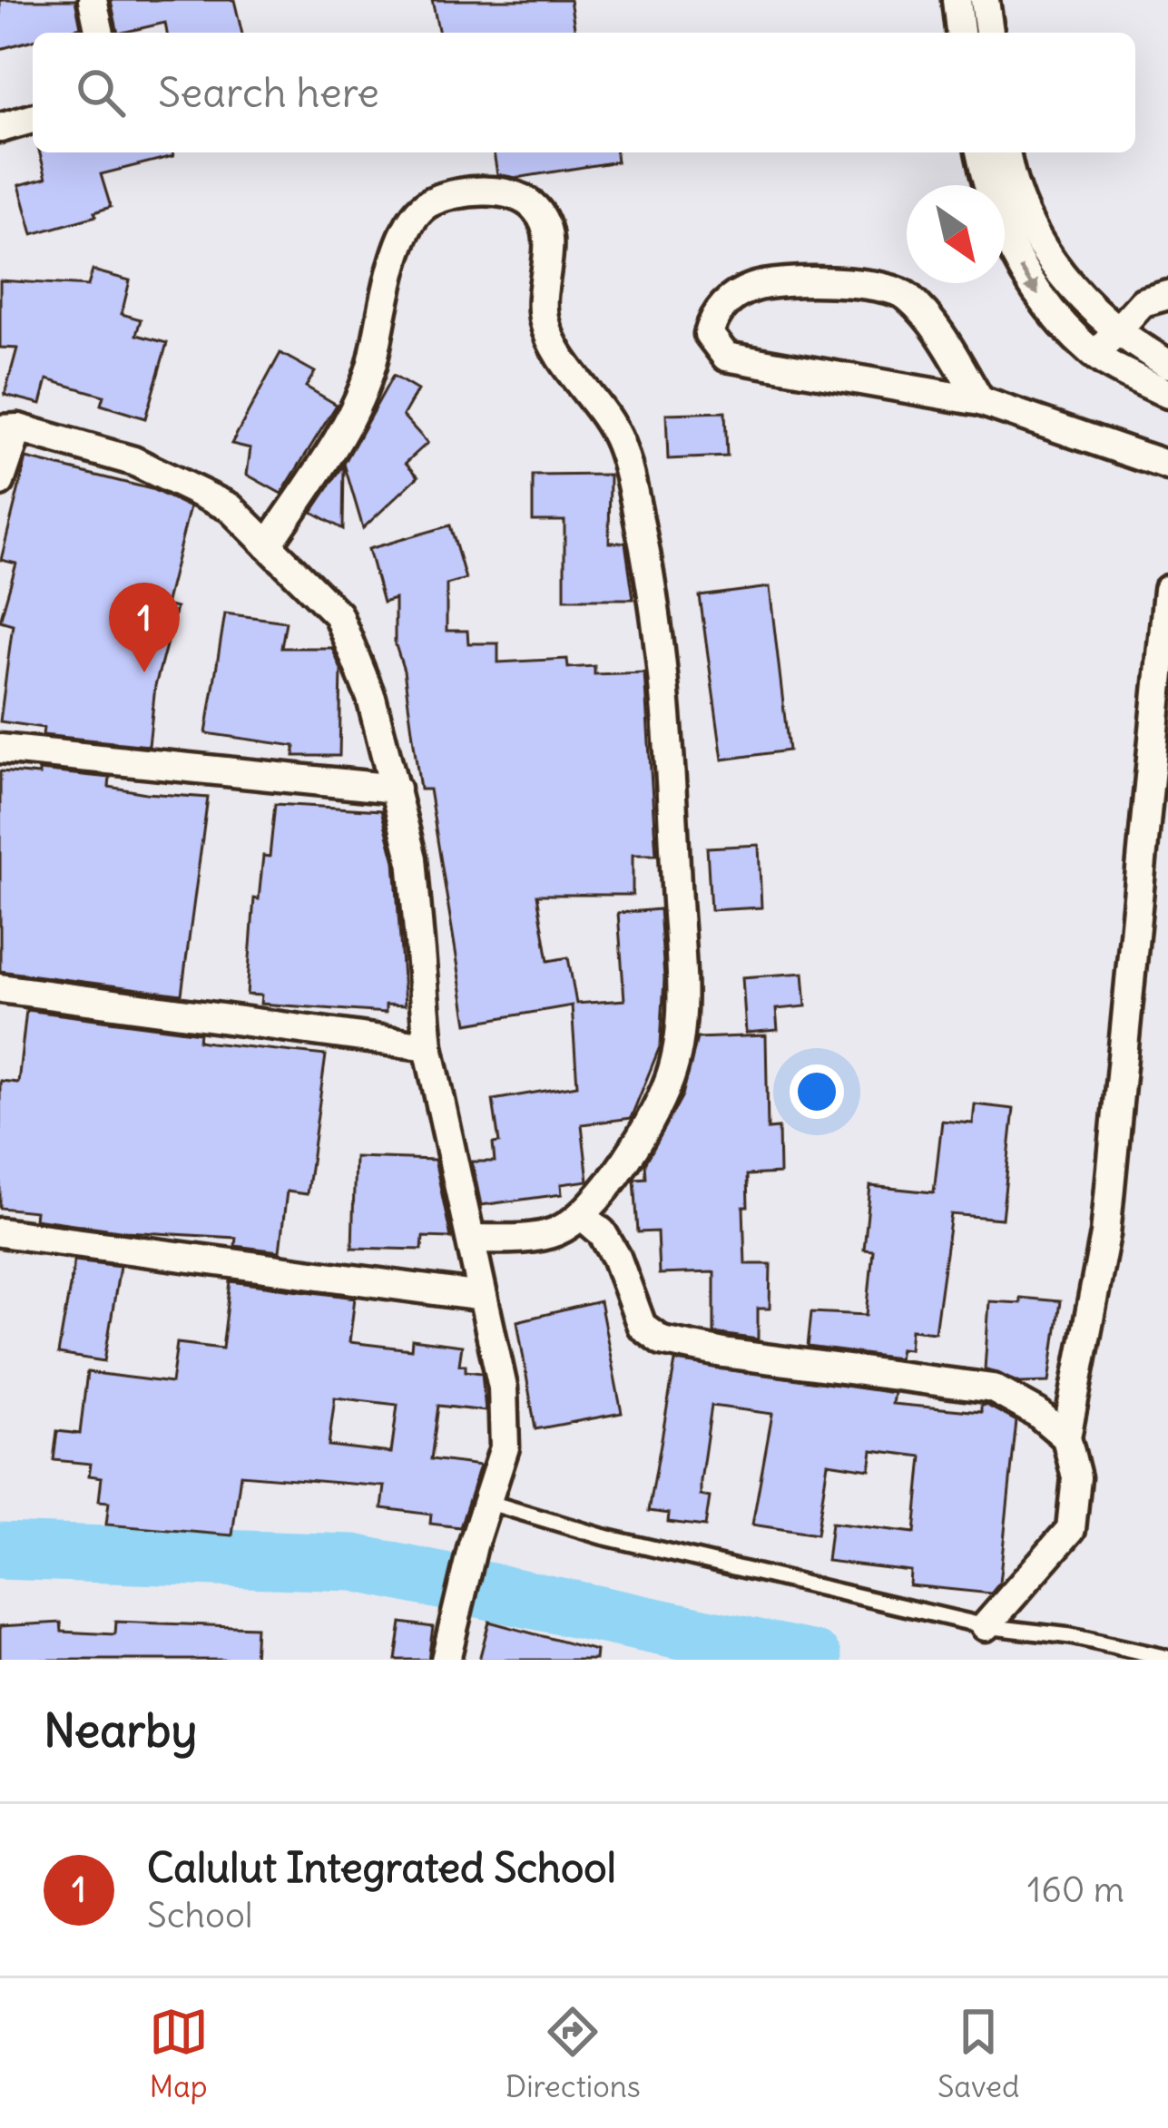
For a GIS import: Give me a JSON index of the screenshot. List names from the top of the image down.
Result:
{
  "north": "bottom right",
  "page": {
    "search": "Search here",
    "pins": "1",
    "heading": "Nearby",
    "list": [
      {
        "mark": "1",
        "name": "Calulut Integrated School",
        "note": "School",
        "value": "160 m"
      }
    ],
    "nav": ["Map", "Directions", "Saved"]
  }
}
